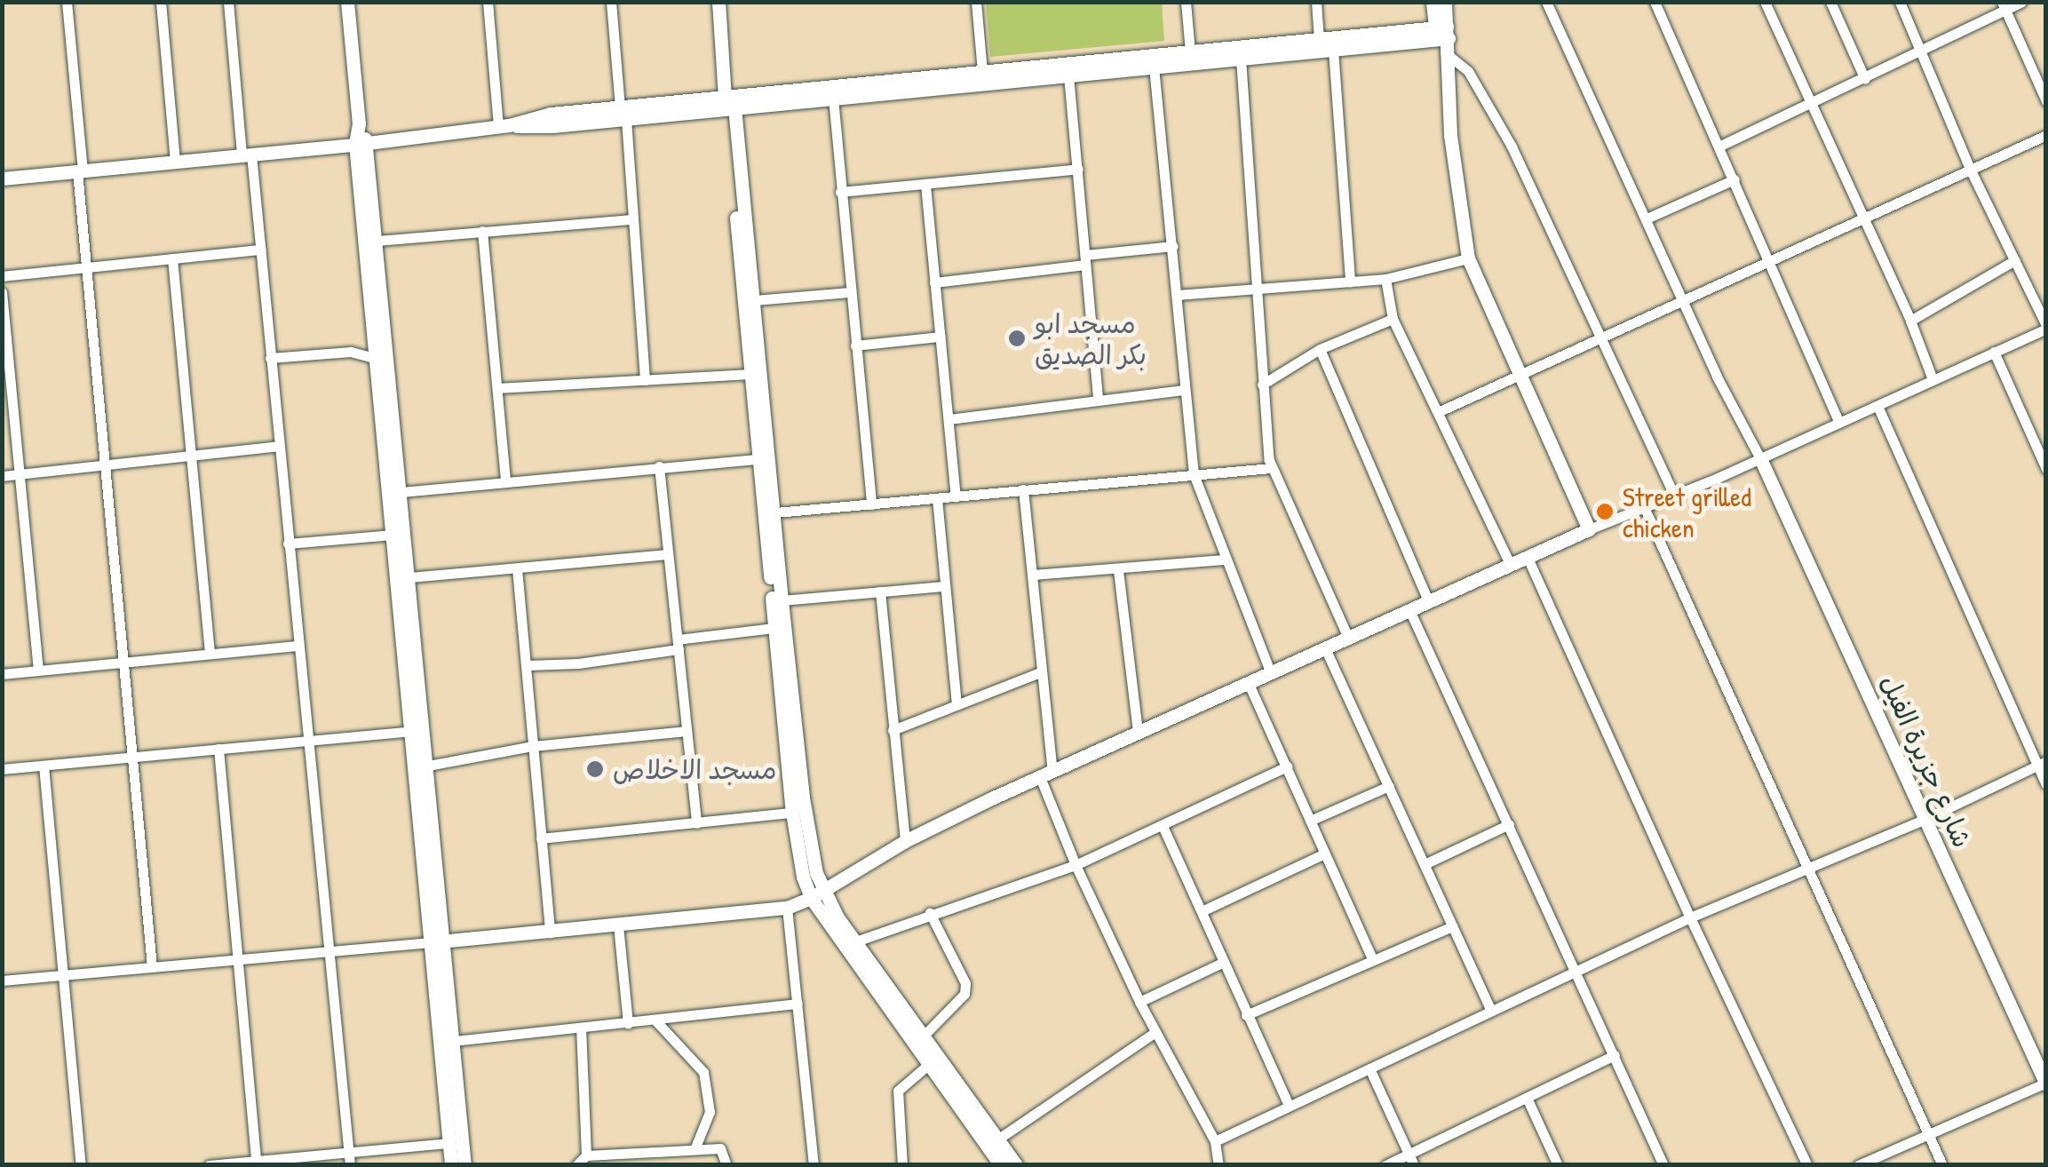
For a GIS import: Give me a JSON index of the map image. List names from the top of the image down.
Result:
{
  "streets": {
    "street": ["شارع جزيرة الفيل"]
  },
  "places": ["مسجد ابو بكر الصديق", "Street grilled chicken", "مسجد الاخلاص"]
}
